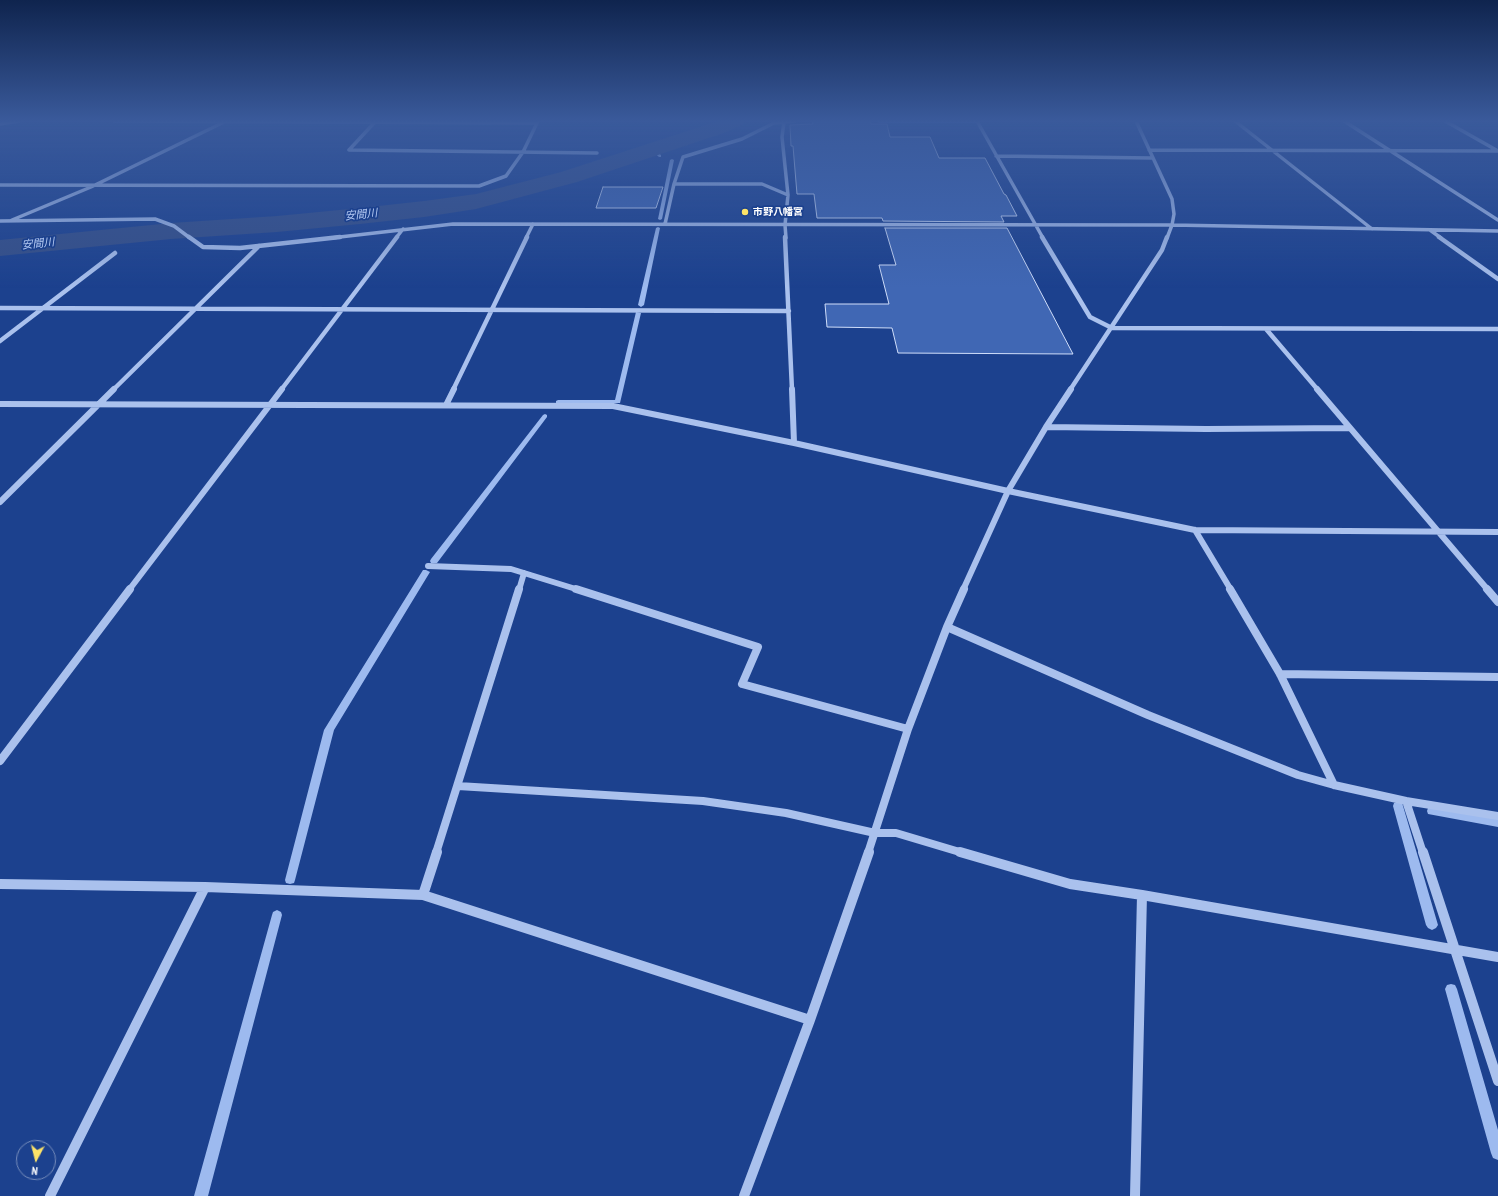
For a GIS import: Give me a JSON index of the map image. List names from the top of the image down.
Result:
{
  "water": ["安間川"],
  "places": ["市野八幡宮"],
  "north": "bottom"
}
